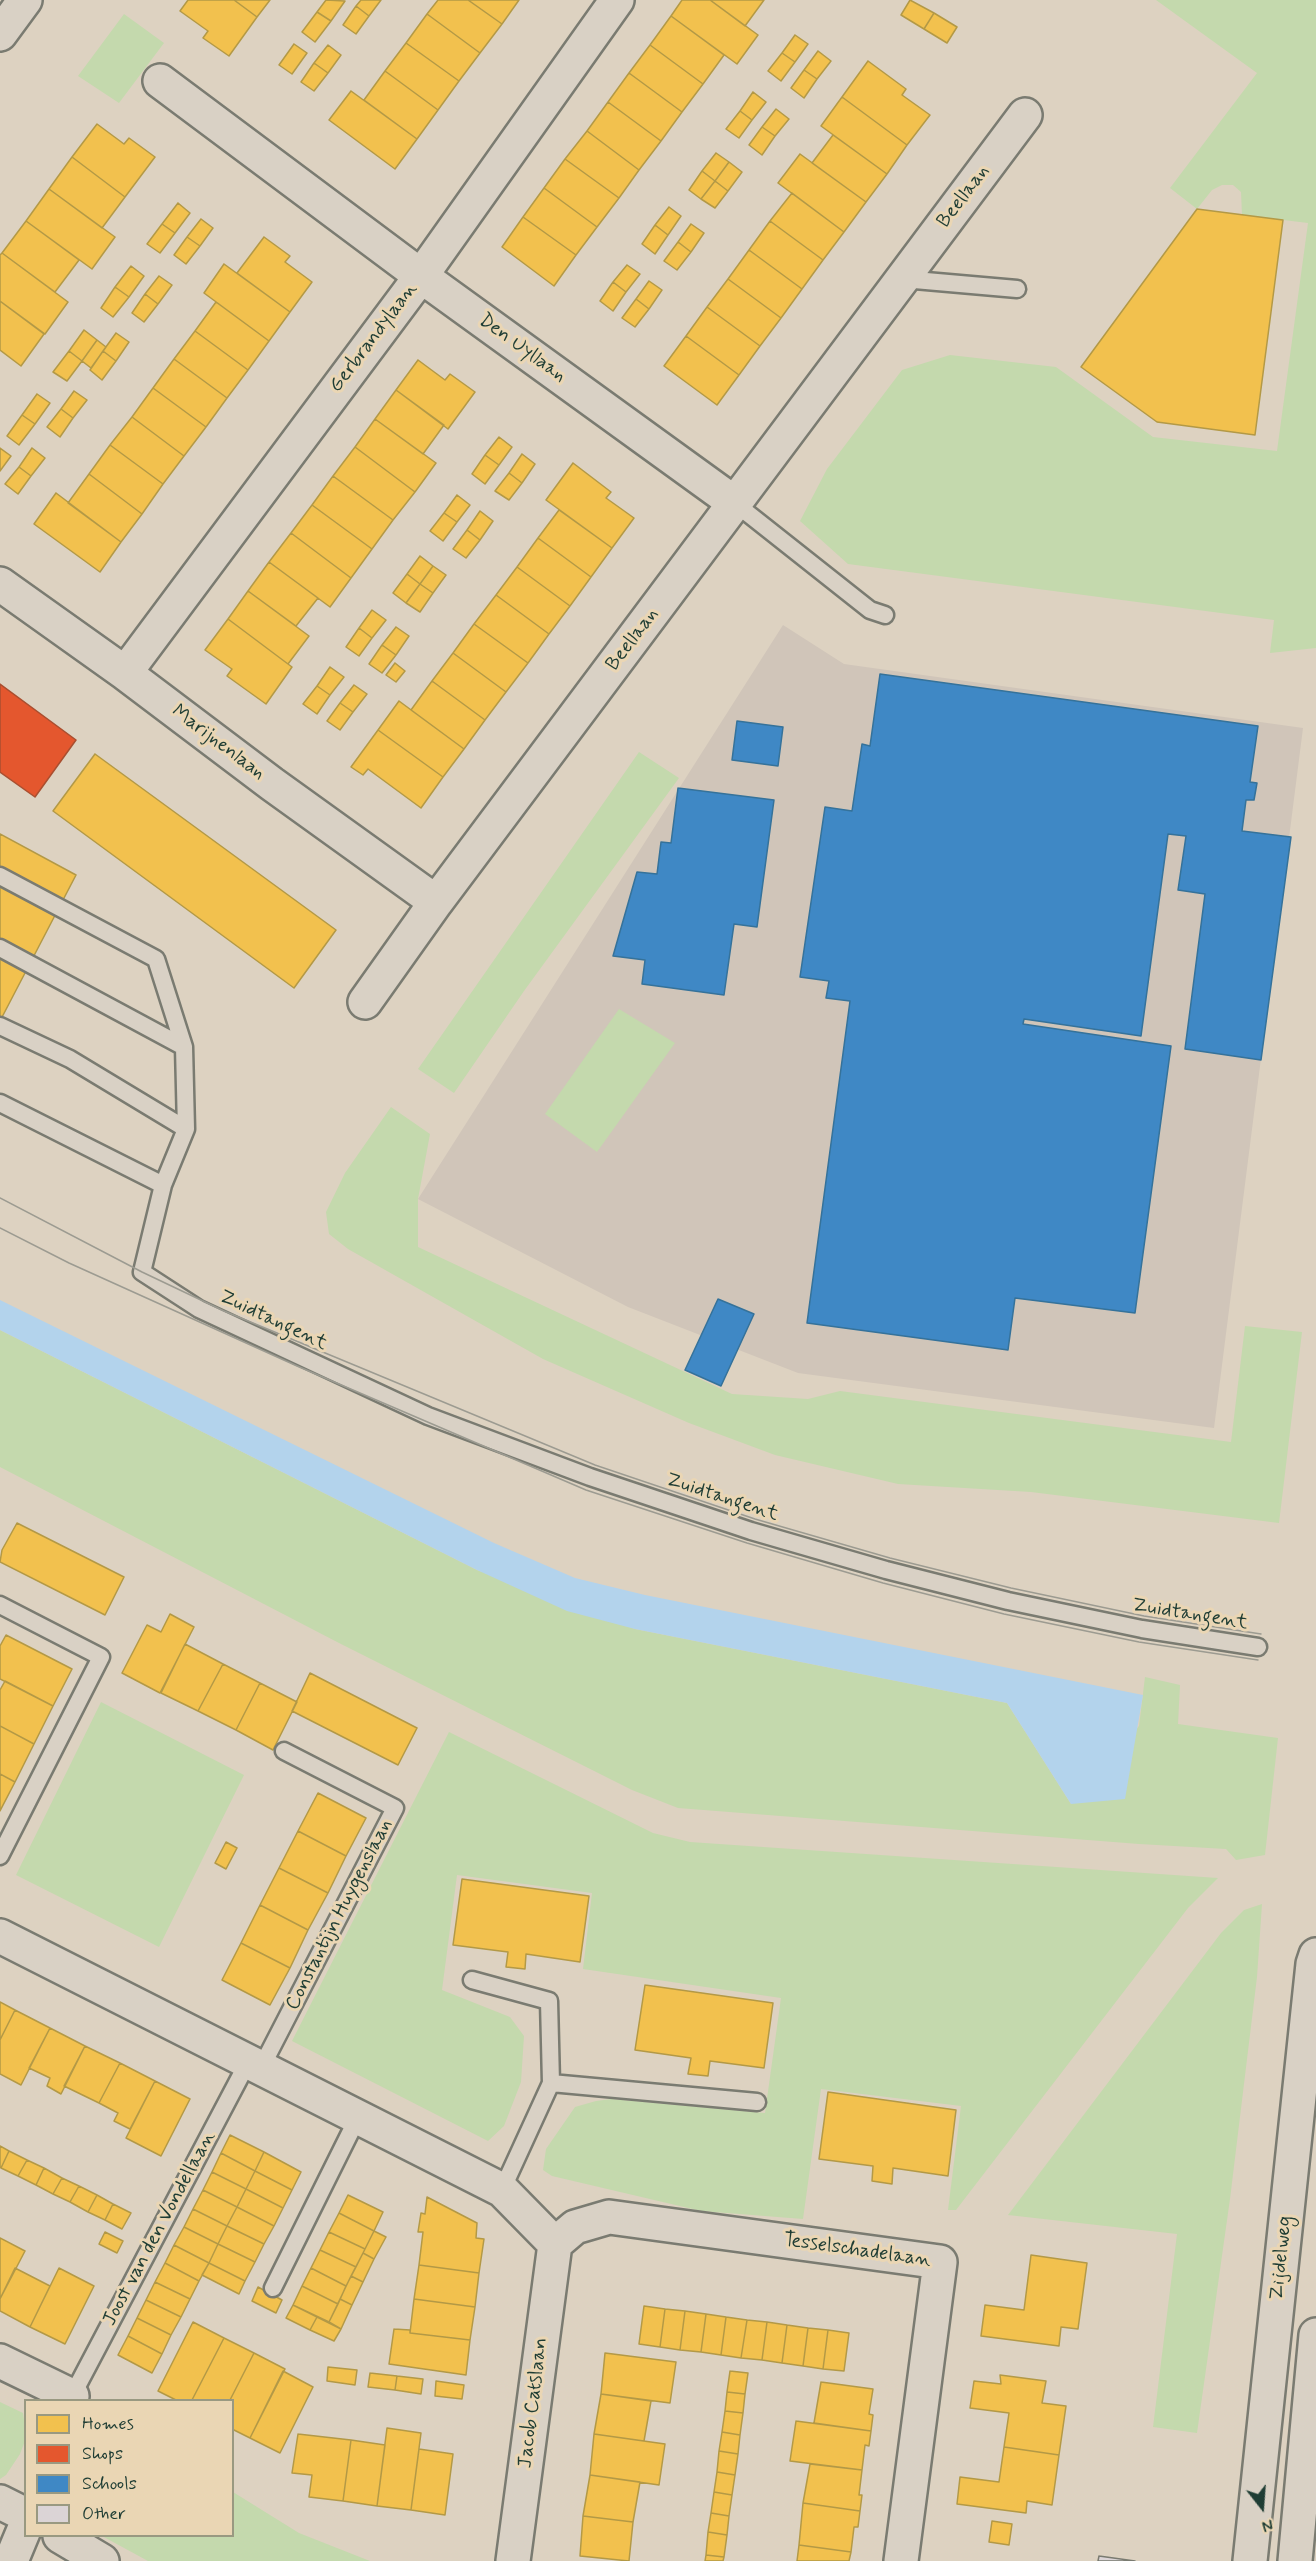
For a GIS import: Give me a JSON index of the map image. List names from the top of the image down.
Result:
{
  "streets": {
    "street": [
      "Beellaan",
      "Gerbrandylaan",
      "Den Uyllaan",
      "Marijnenlaan",
      "Joost van den Vondellaan",
      "Tesselschadelaan",
      "Zijdelweg",
      "Jacob Catslaan"
    ],
    "lane": ["Zuidtangent", "Constantijn Huygenslaan"]
  },
  "crossings": [
    ["Beellaan", "Den Uyllaan"],
    ["Beellaan", "Marijnenlaan"],
    ["Gerbrandylaan", "Den Uyllaan"],
    ["Gerbrandylaan", "Marijnenlaan"],
    ["Constantijn Huygenslaan", "Joost van den Vondellaan"],
    ["Tesselschadelaan", "Jacob Catslaan"]
  ],
  "legend": [
    "Homes",
    "Shops",
    "Schools",
    "Other"
  ],
  "north": "bottom"
}
